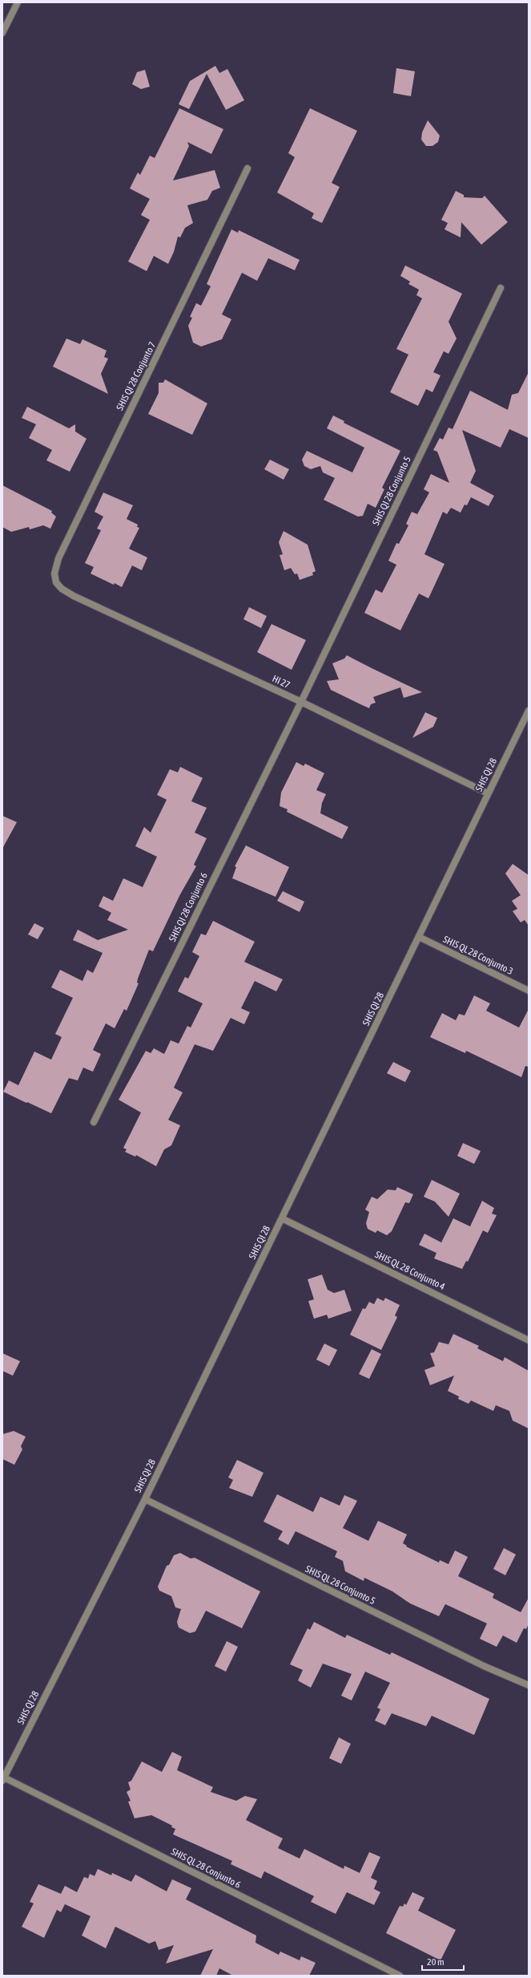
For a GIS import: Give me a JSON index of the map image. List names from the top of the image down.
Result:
{
  "streets": {
    "street": [
      "SHIS QI 28 Conjunto 7",
      "SHIS QI 28 Conjunto 5",
      "HI 27",
      "SHIS QI 28",
      "SHIS QI 28 Conjunto 6",
      "SHIS QL 28 Conjunto 3",
      "SHIS QL 28 Conjunto 4",
      "SHIS QL 28 Conjunto 5",
      "SHIS QL 28 Conjunto 6"
    ]
  },
  "crossings": [
    ["SHIS QI 28 Conjunto 7", "HI 27"],
    ["SHIS QI 28 Conjunto 5", "HI 27"],
    ["SHIS QI 28 Conjunto 5", "SHIS QI 28 Conjunto 6"],
    ["HI 27", "SHIS QI 28"],
    ["HI 27", "SHIS QI 28 Conjunto 6"],
    ["SHIS QI 28", "SHIS QL 28 Conjunto 3"],
    ["SHIS QI 28", "SHIS QL 28 Conjunto 4"],
    ["SHIS QI 28", "SHIS QL 28 Conjunto 5"],
    ["SHIS QI 28", "SHIS QL 28 Conjunto 6"]
  ],
  "scale_bar": "20 m"
}
